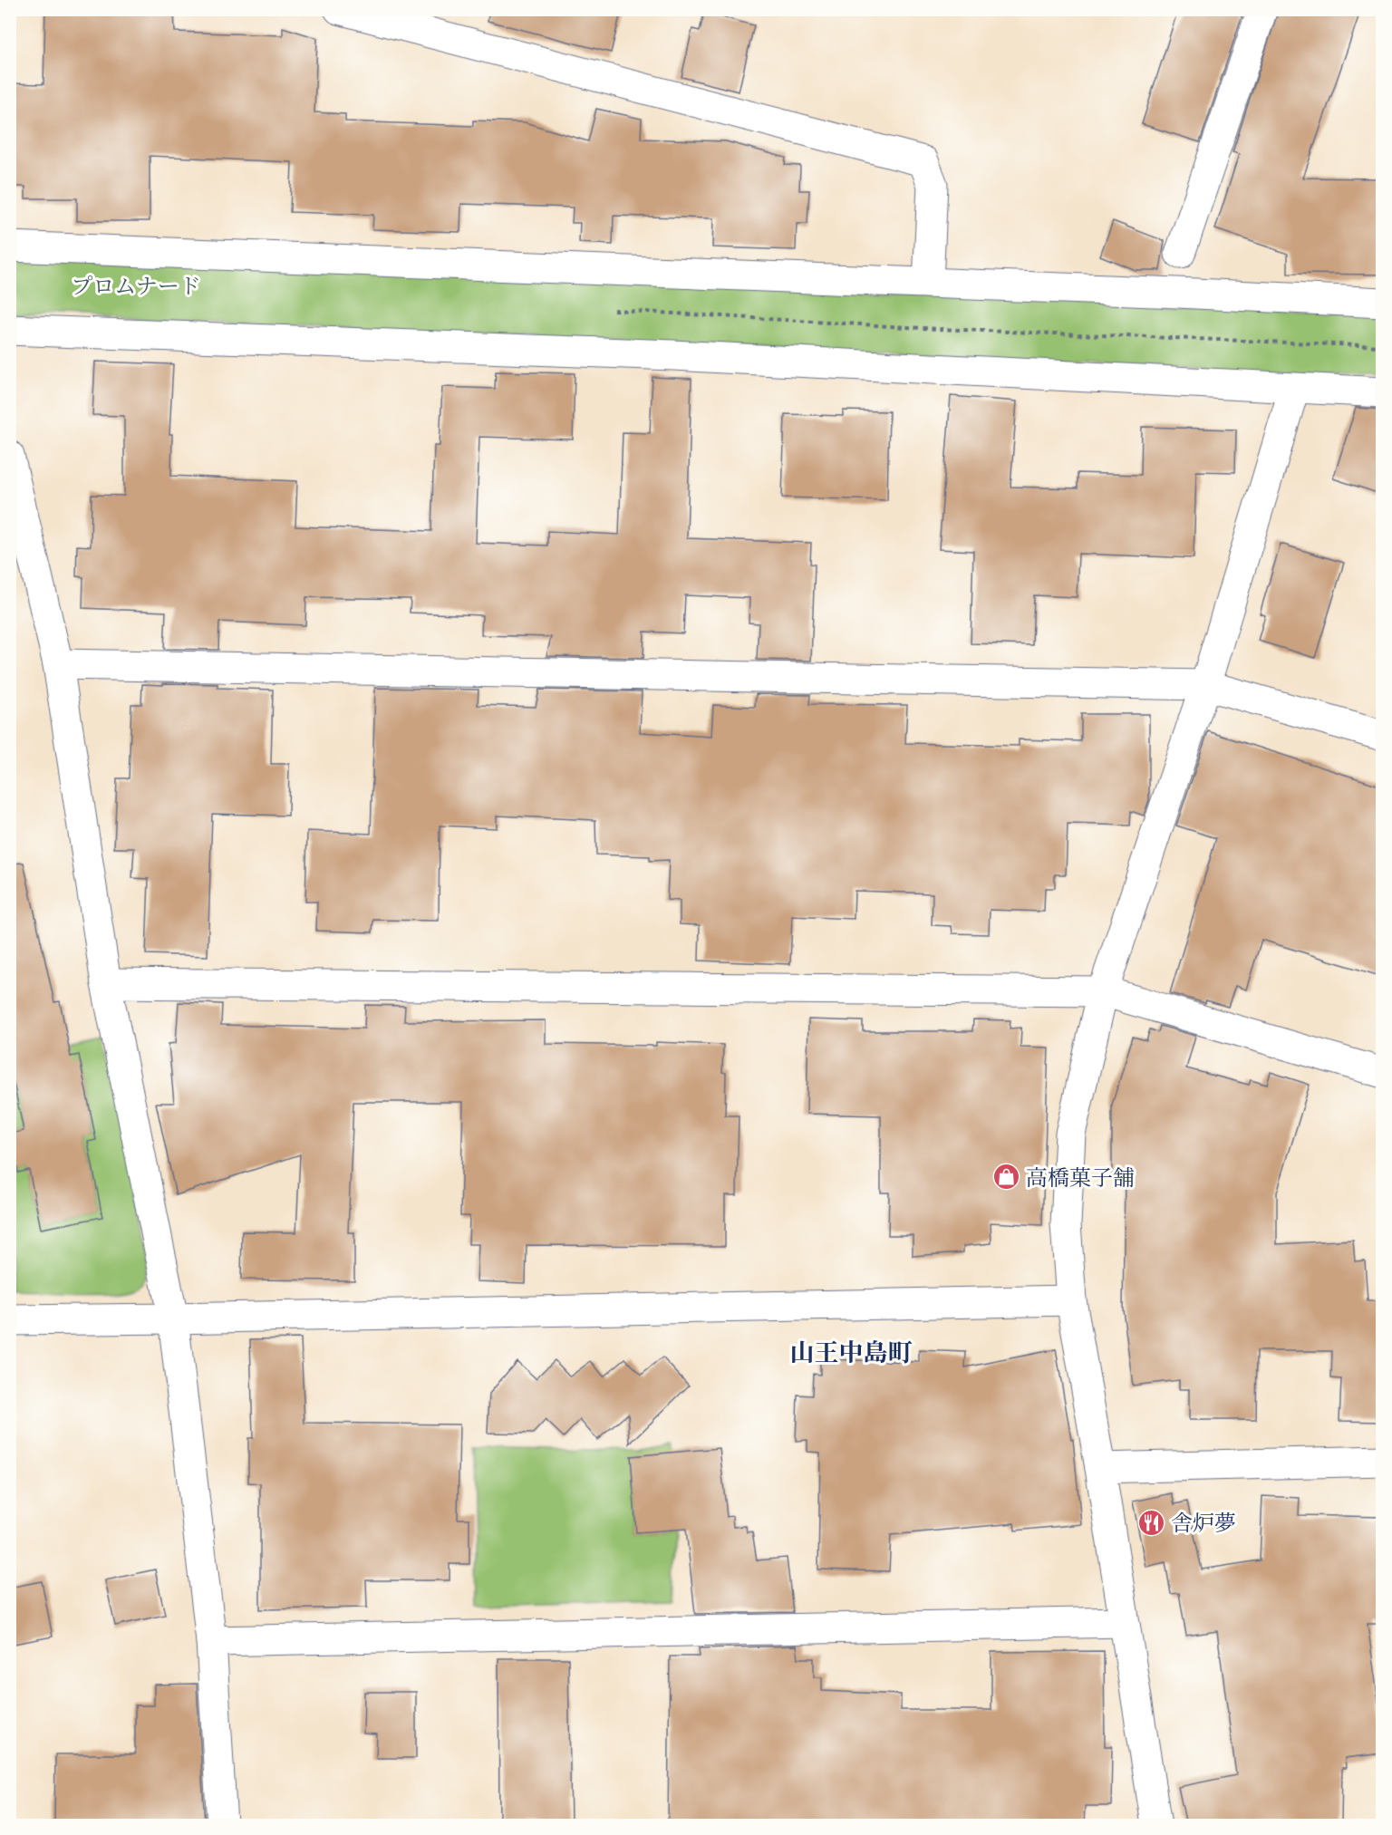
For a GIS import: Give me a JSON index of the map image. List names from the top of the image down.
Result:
{
  "districts": ["山王中島町"],
  "parks": ["プロムナード"],
  "places": {
    "shop": ["高橋菓子舗"],
    "restaurant": ["舎炉夢"]
  }
}
